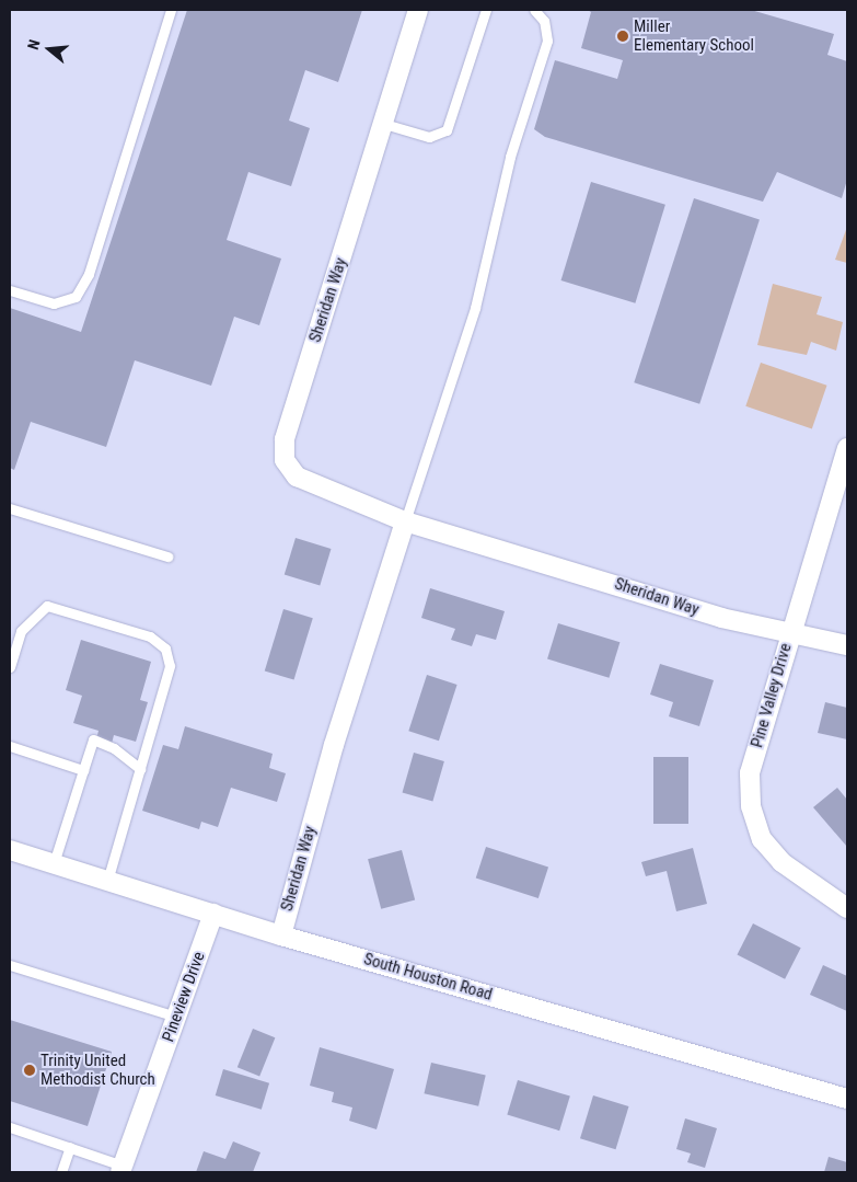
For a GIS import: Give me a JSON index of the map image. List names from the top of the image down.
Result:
{
  "streets": {
    "street": [
      "Sheridan Way",
      "Pine Valley Drive",
      "South Houston Road",
      "Pineview Drive"
    ]
  },
  "crossings": [
    ["Sheridan Way", "Pine Valley Drive"],
    ["Sheridan Way", "South Houston Road"],
    ["South Houston Road", "Pineview Drive"]
  ],
  "places": ["Miller Elementary School", "Trinity United Methodist Church"],
  "north": "left"
}
